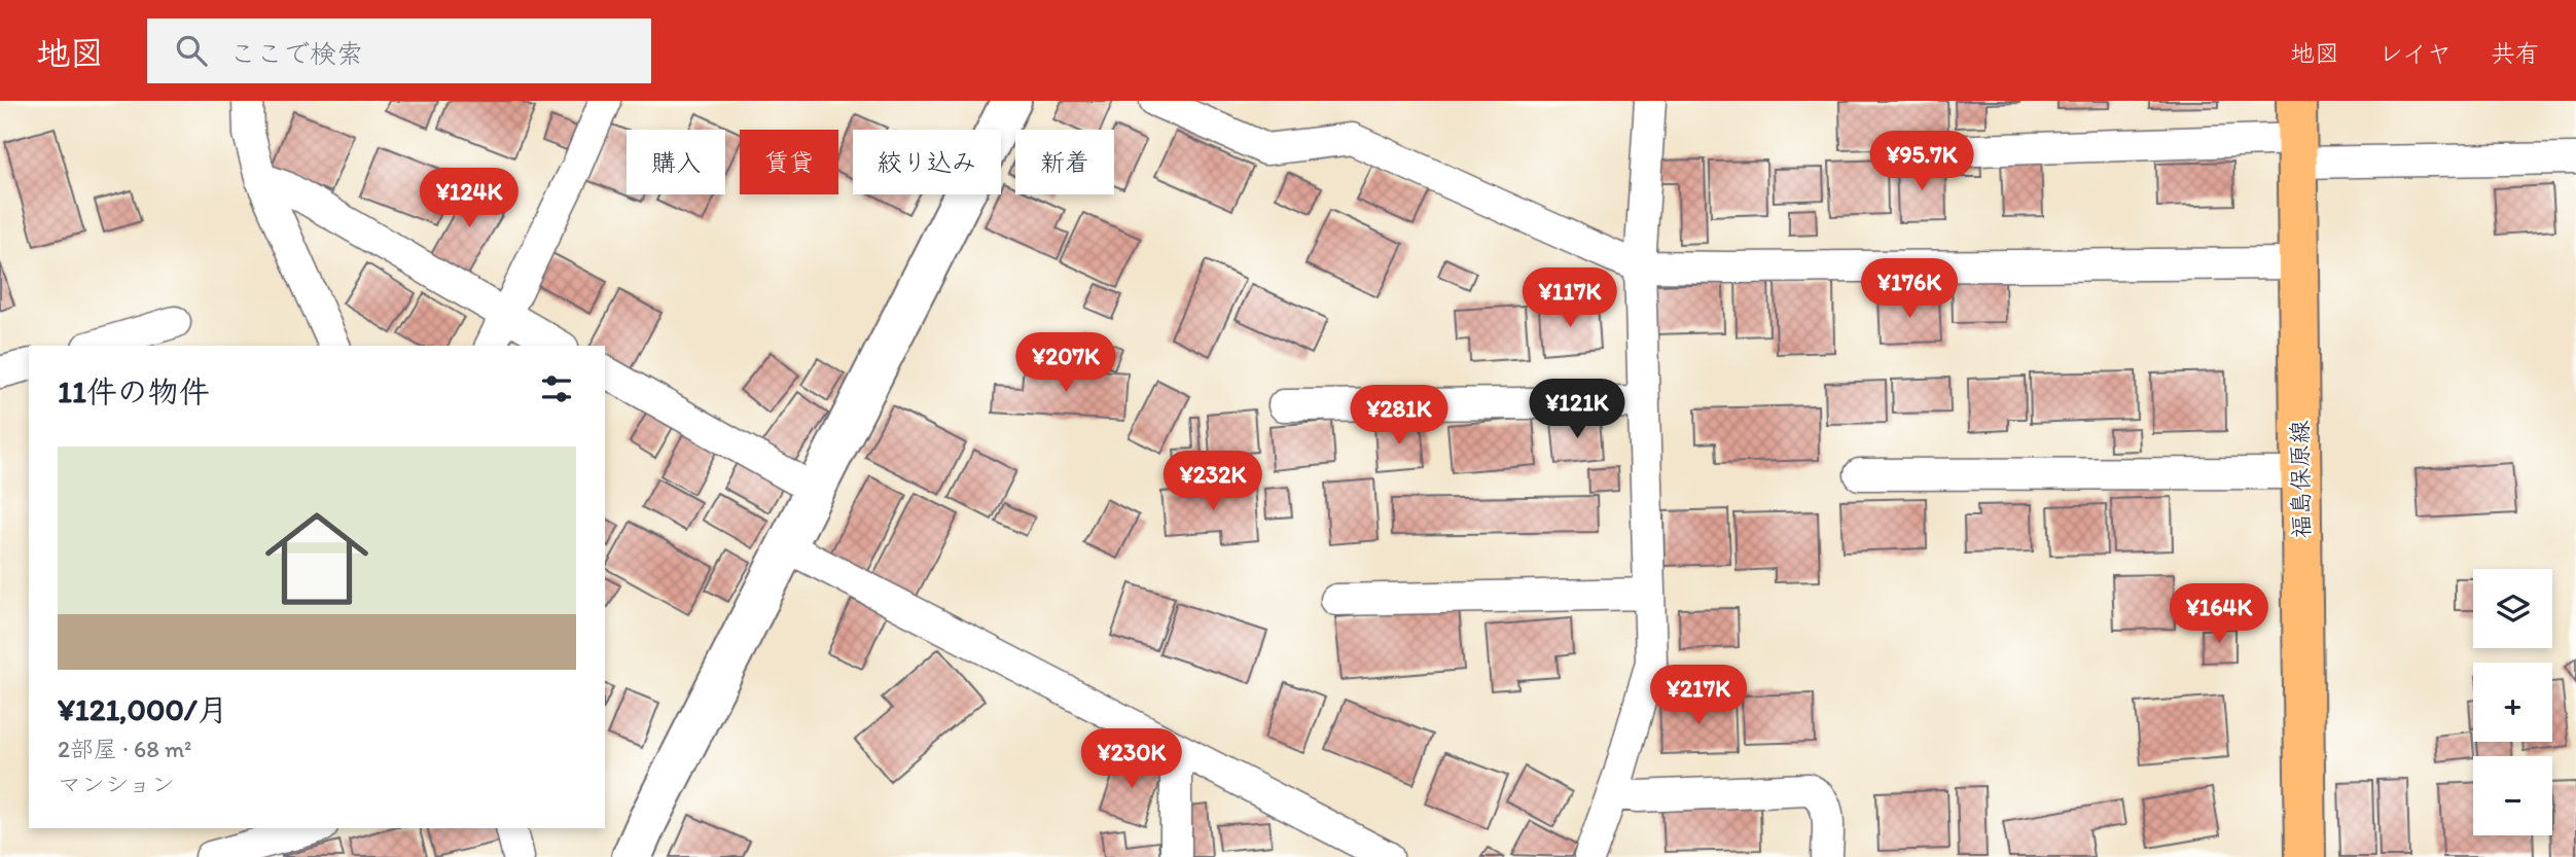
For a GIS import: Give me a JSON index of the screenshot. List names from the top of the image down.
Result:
{
  "streets": {
    "main road": ["福島保原線"]
  },
  "page": {
    "header": "地図",
    "search": "ここで検索",
    "nav": ["地図", "レイヤ", "共有"],
    "chip": [
      "購入",
      "賃貸",
      "絞り込み",
      "新着"
    ],
    "price": [
      "¥95.7K",
      "¥124K",
      "¥176K",
      "¥117K",
      "¥207K",
      "¥121K",
      "¥281K",
      "¥232K",
      "¥164K",
      "¥217K",
      "¥230K"
    ],
    "heading": "11件の物件",
    "list": [
      {
        "name": "¥121,000/月",
        "note": "2部屋 · 68 m² · マンション"
      }
    ],
    "map_buttons": ["+", "−"]
  }
}
